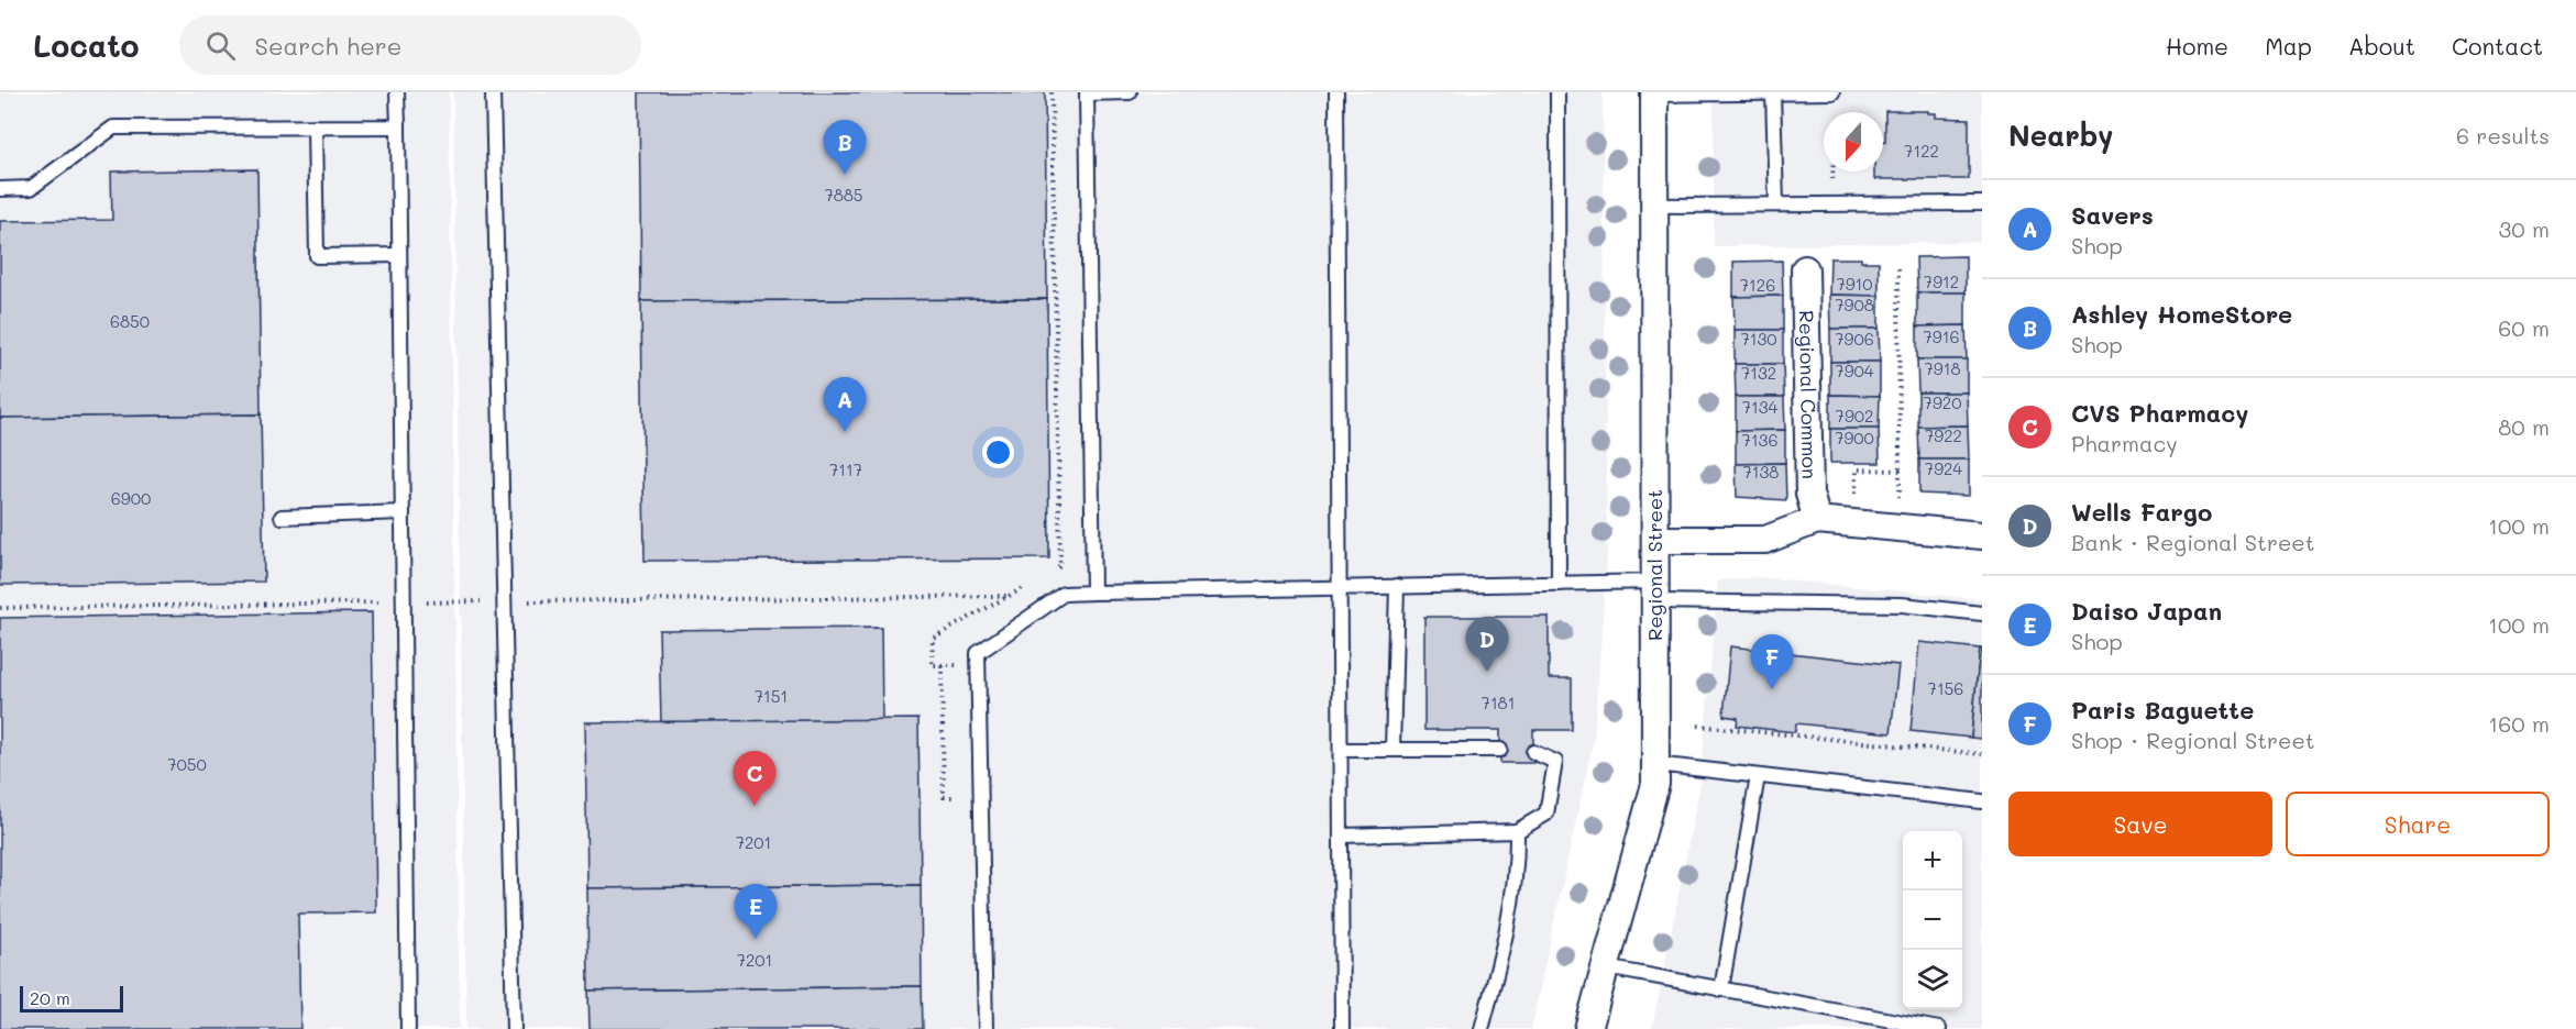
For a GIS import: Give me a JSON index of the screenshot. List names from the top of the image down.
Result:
{
  "streets": {
    "street": ["Regional Common", "Regional Street"]
  },
  "house_numbers": [
    "7122",
    "7885",
    "7912",
    "7910",
    "7126",
    "7908",
    "6850",
    "7916",
    "7130",
    "7906",
    "7918",
    "7904",
    "7132",
    "7920",
    "7134",
    "7902",
    "7922",
    "7900",
    "7136",
    "7924",
    "7117",
    "7138",
    "6900",
    "7156",
    "7151",
    "7181",
    "7050",
    "7201",
    "7201"
  ],
  "scale_bar": "20 m",
  "north": "bottom",
  "page": {
    "header": "Locato",
    "search": "Search here",
    "nav": [
      "Home",
      "Map",
      "About",
      "Contact"
    ],
    "heading": ["Nearby", "6 results"],
    "pins": [
      "B",
      "A",
      "D",
      "F",
      "C",
      "E"
    ],
    "list": [
      {
        "mark": "A",
        "name": "Savers",
        "note": "Shop",
        "value": "30 m"
      },
      {
        "mark": "B",
        "name": "Ashley HomeStore",
        "note": "Shop",
        "value": "60 m"
      },
      {
        "mark": "C",
        "name": "CVS Pharmacy",
        "note": "Pharmacy",
        "value": "80 m"
      },
      {
        "mark": "D",
        "name": "Wells Fargo",
        "note": "Bank · Regional Street",
        "value": "100 m"
      },
      {
        "mark": "E",
        "name": "Daiso Japan",
        "note": "Shop",
        "value": "100 m"
      },
      {
        "mark": "F",
        "name": "Paris Baguette",
        "note": "Shop · Regional Street",
        "value": "160 m"
      }
    ],
    "buttons": ["Save", "Share"],
    "map_buttons": ["+", "−"],
    "scale": "20 m"
  }
}
